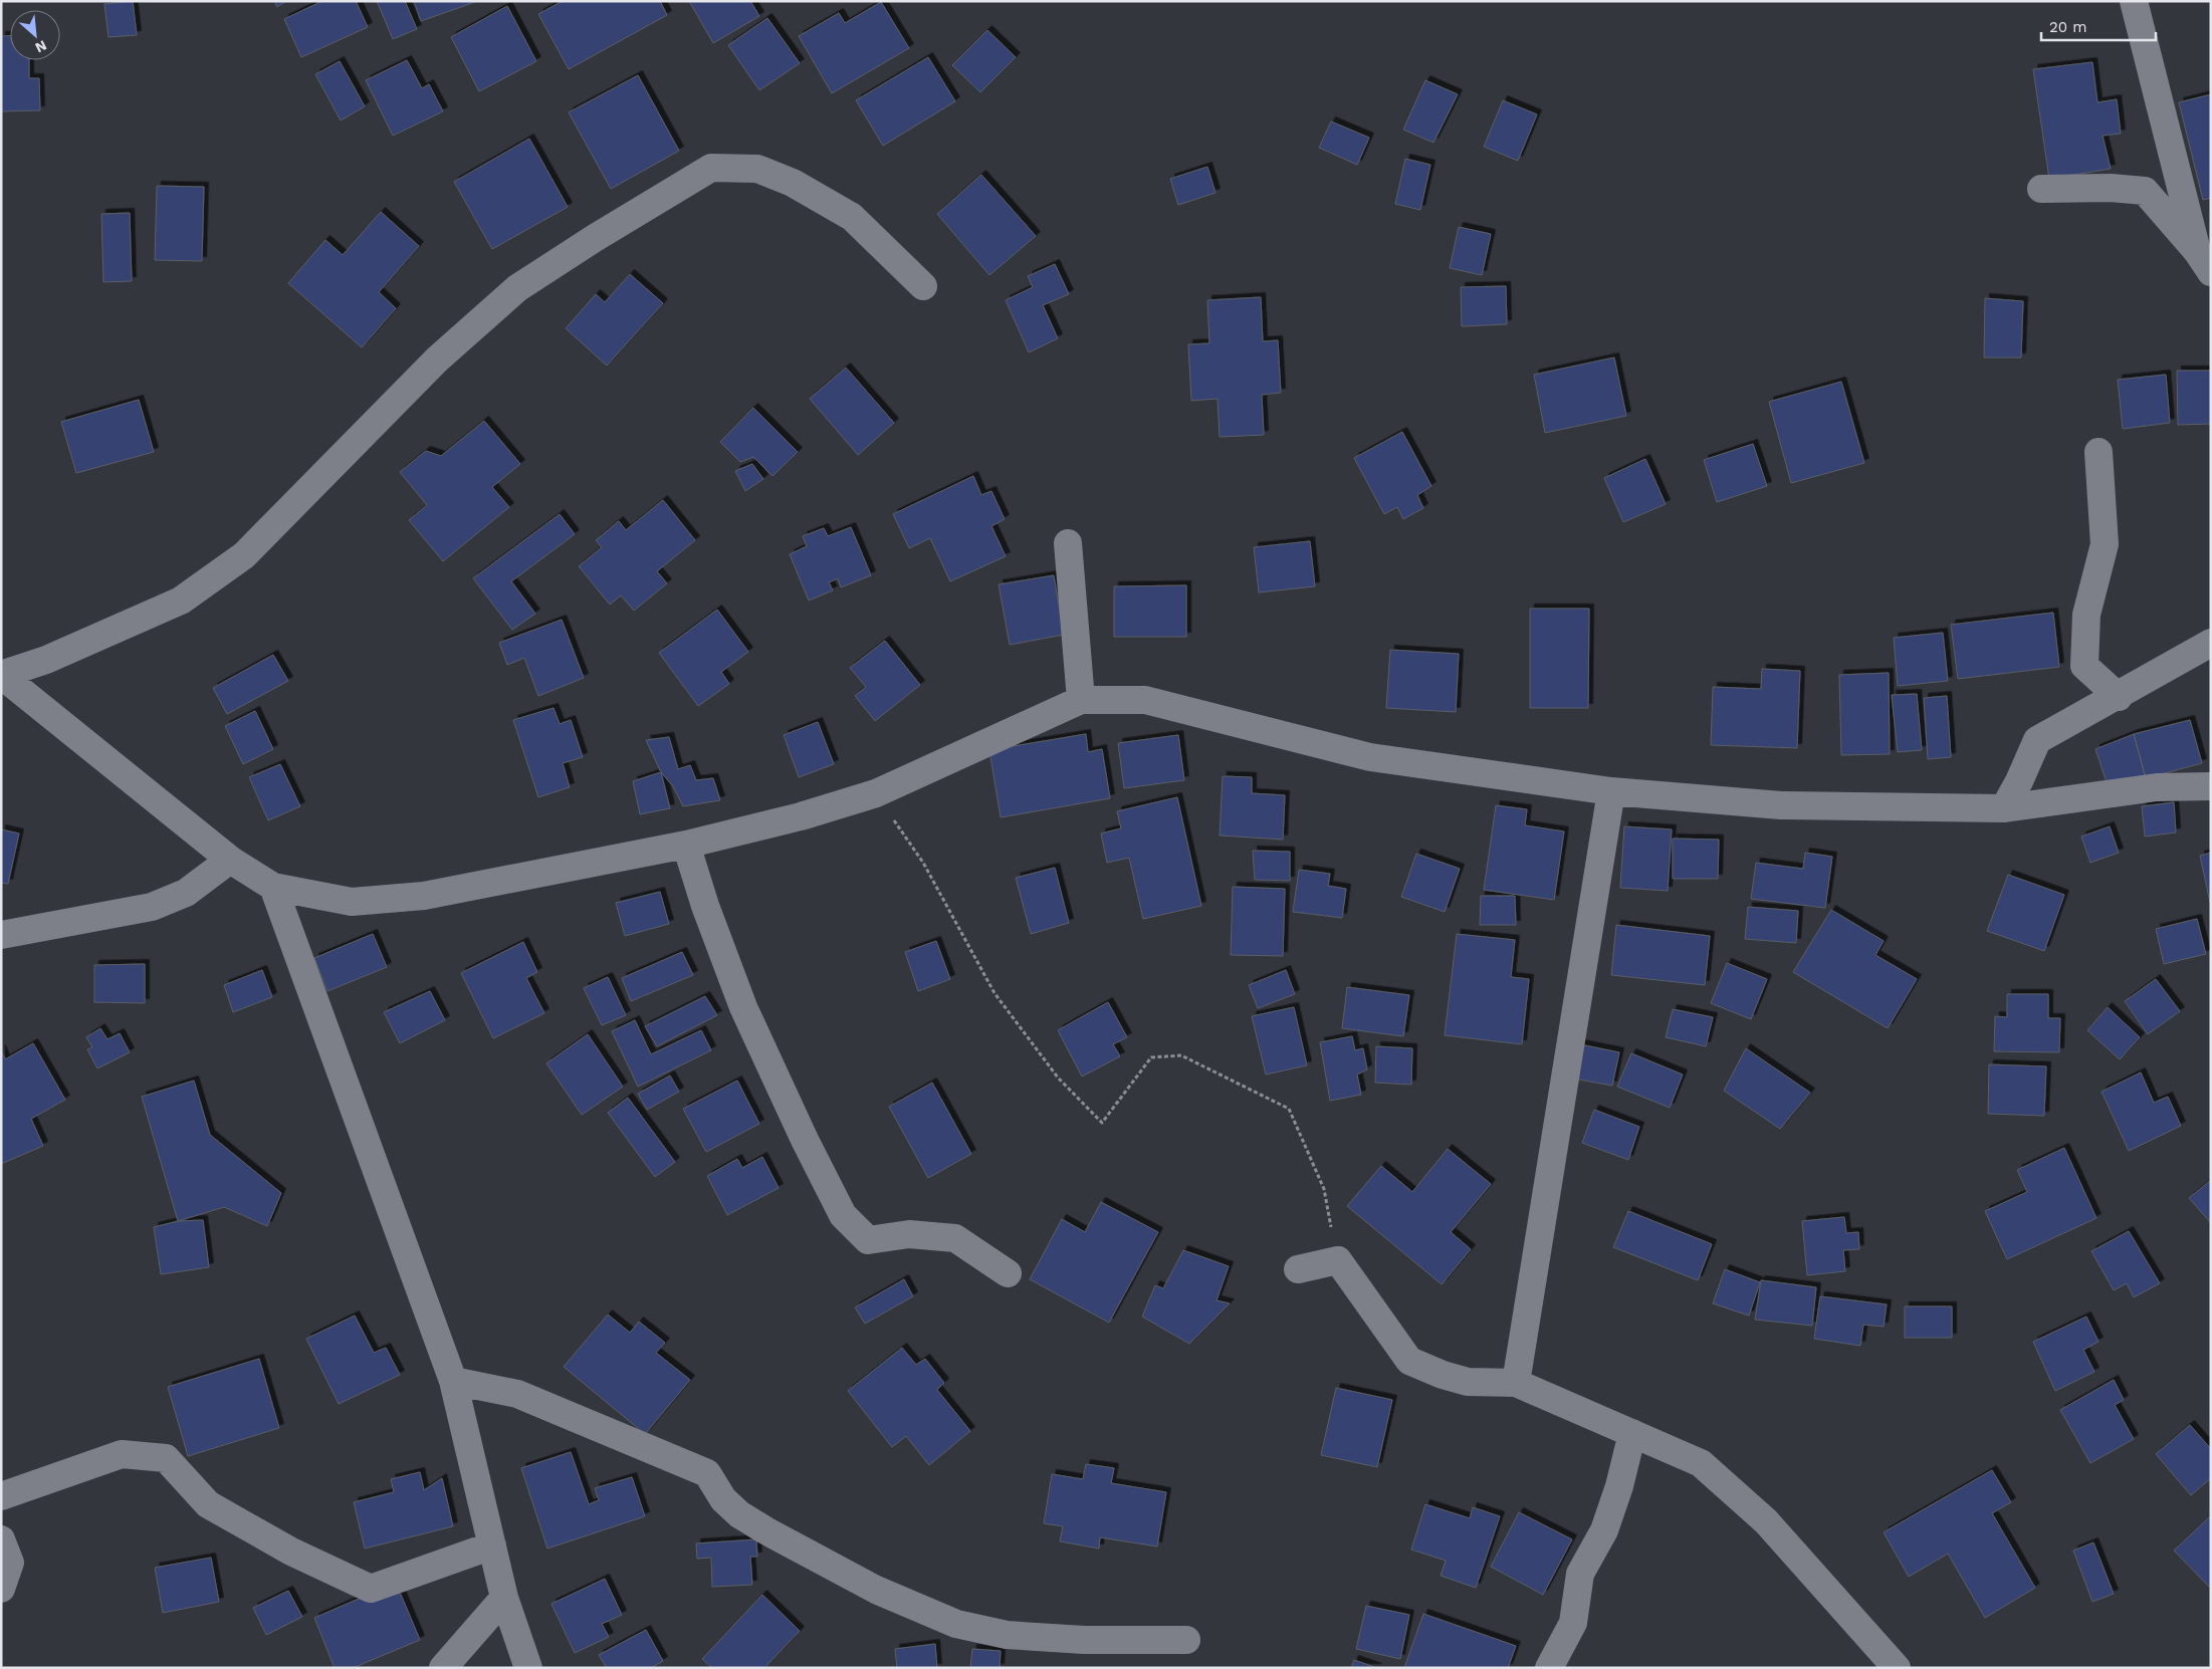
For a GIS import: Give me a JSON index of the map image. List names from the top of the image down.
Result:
{
  "scale_bar": "20 m",
  "north": "bottom right"
}
